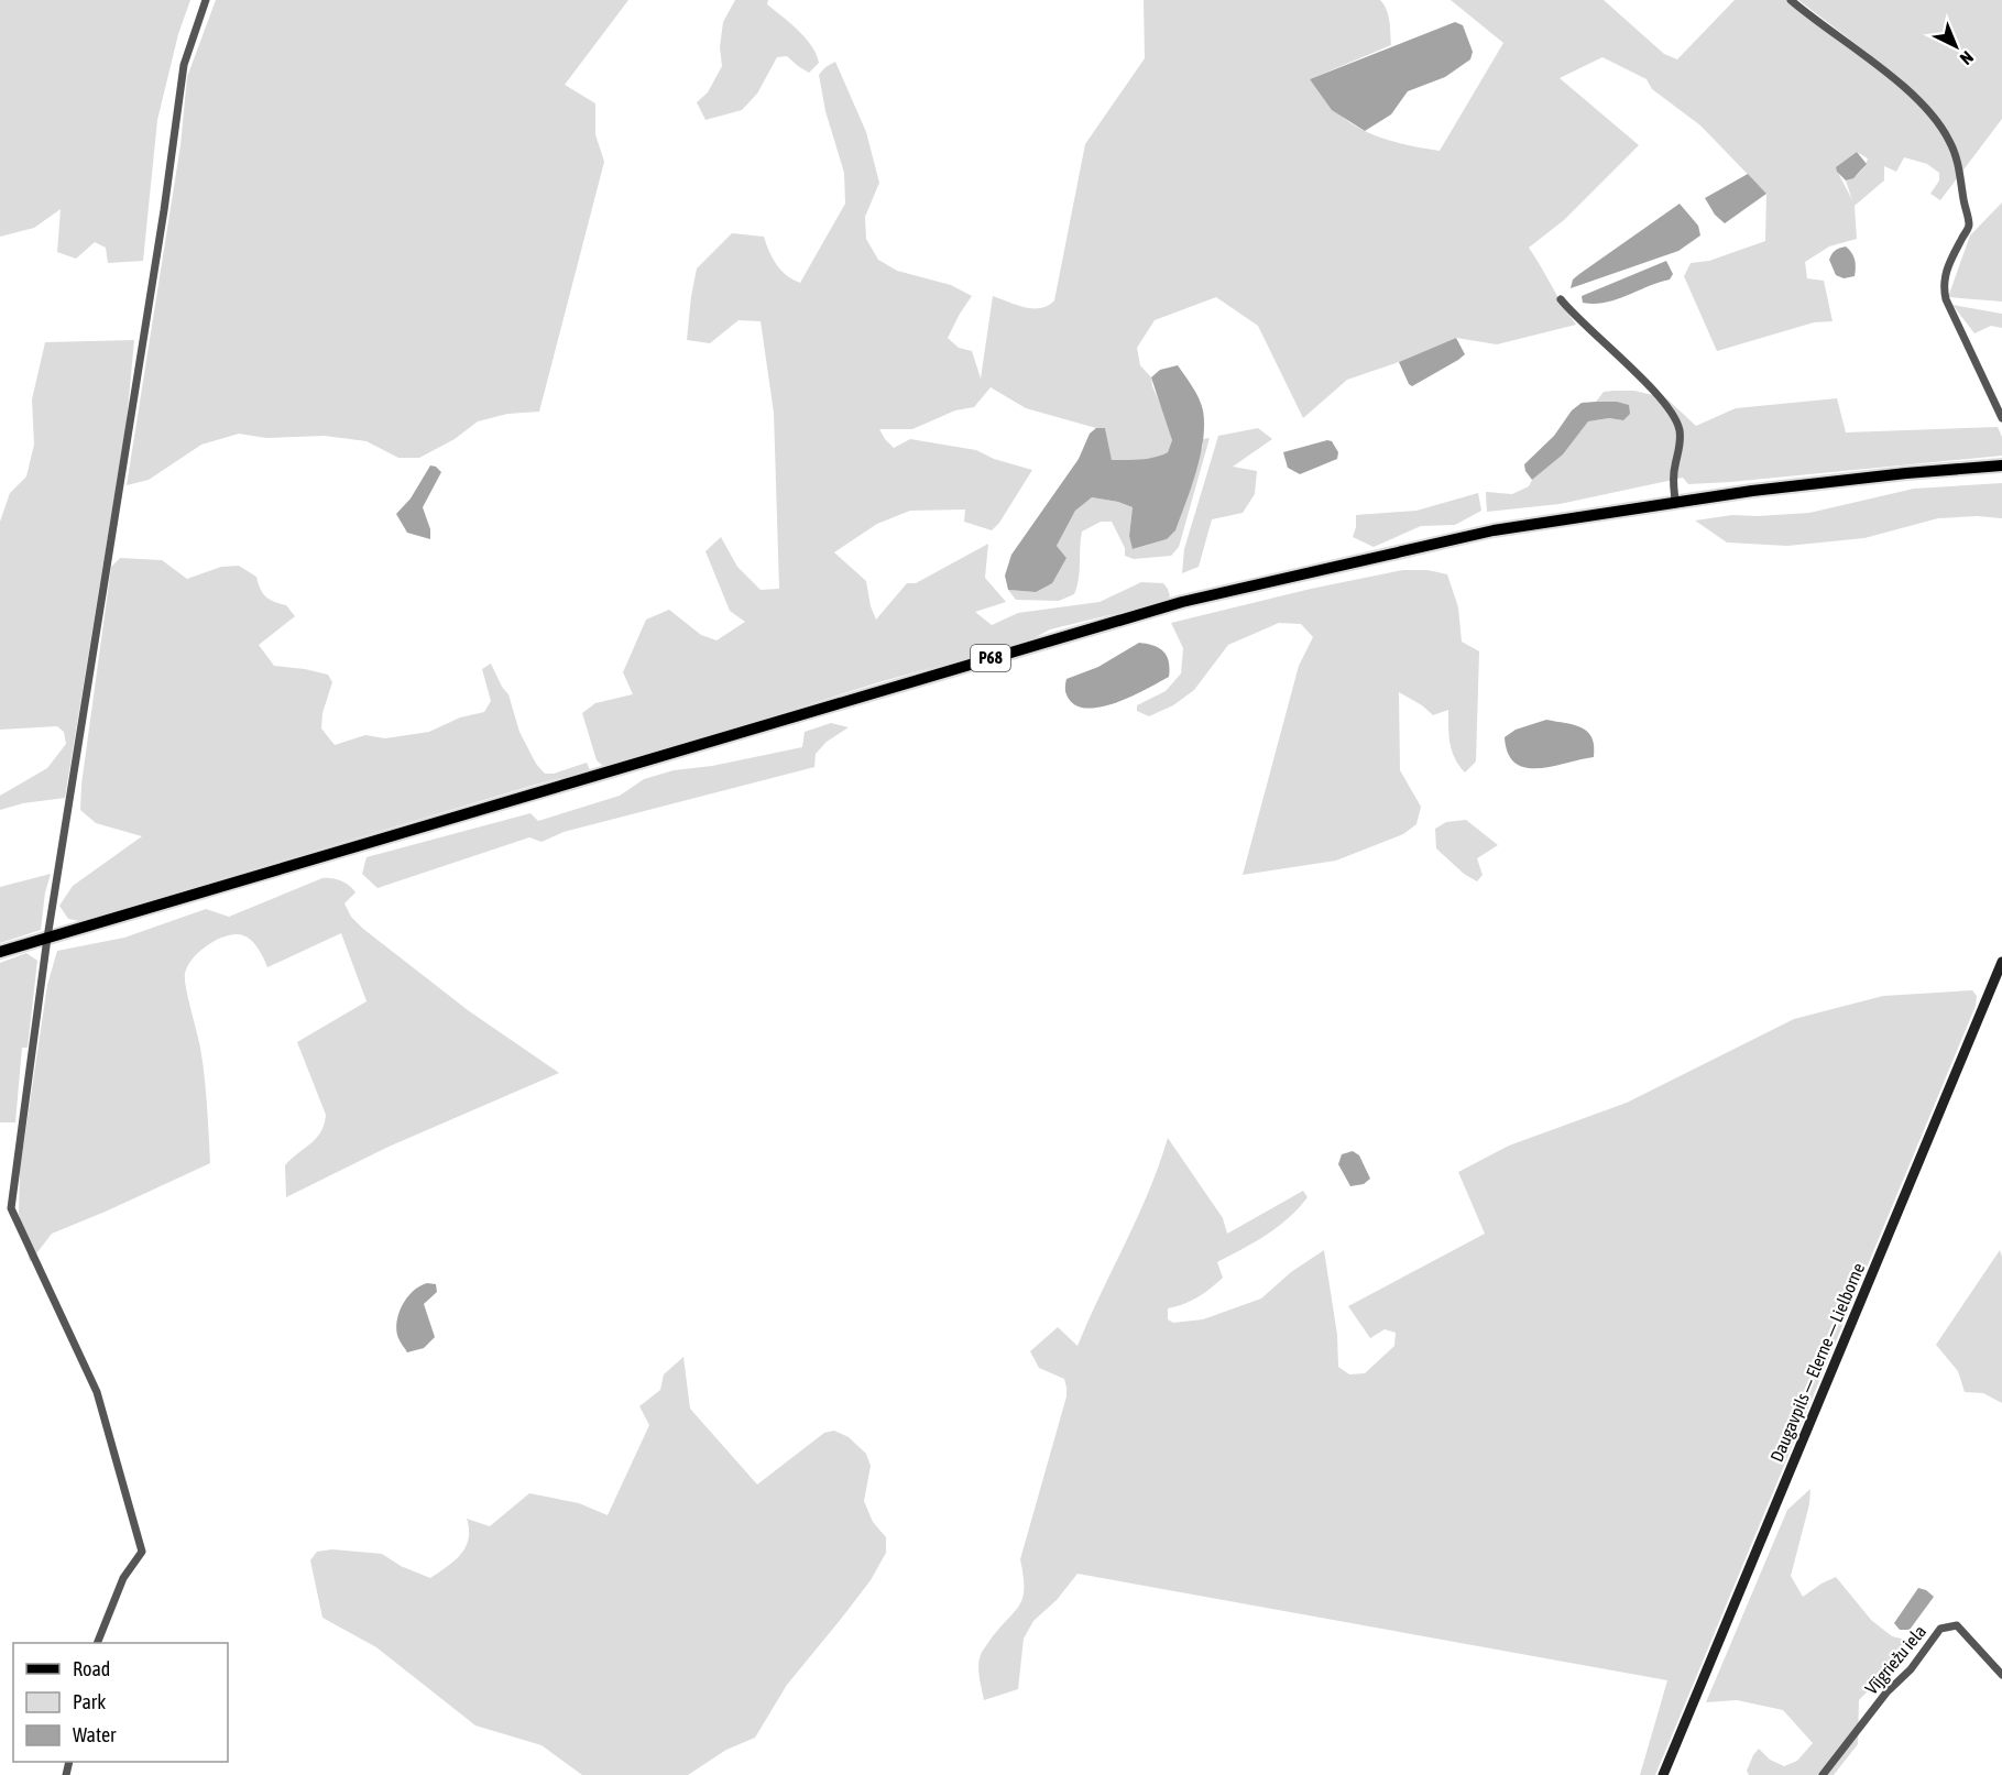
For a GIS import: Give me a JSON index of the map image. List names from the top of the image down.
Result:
{
  "streets": {
    "main road": ["P68", "Daugavpils — Elerne — Lielborne"],
    "street": ["Vījgriežu iela"]
  },
  "legend": ["Road", "Park", "Water"],
  "north": "bottom right"
}
